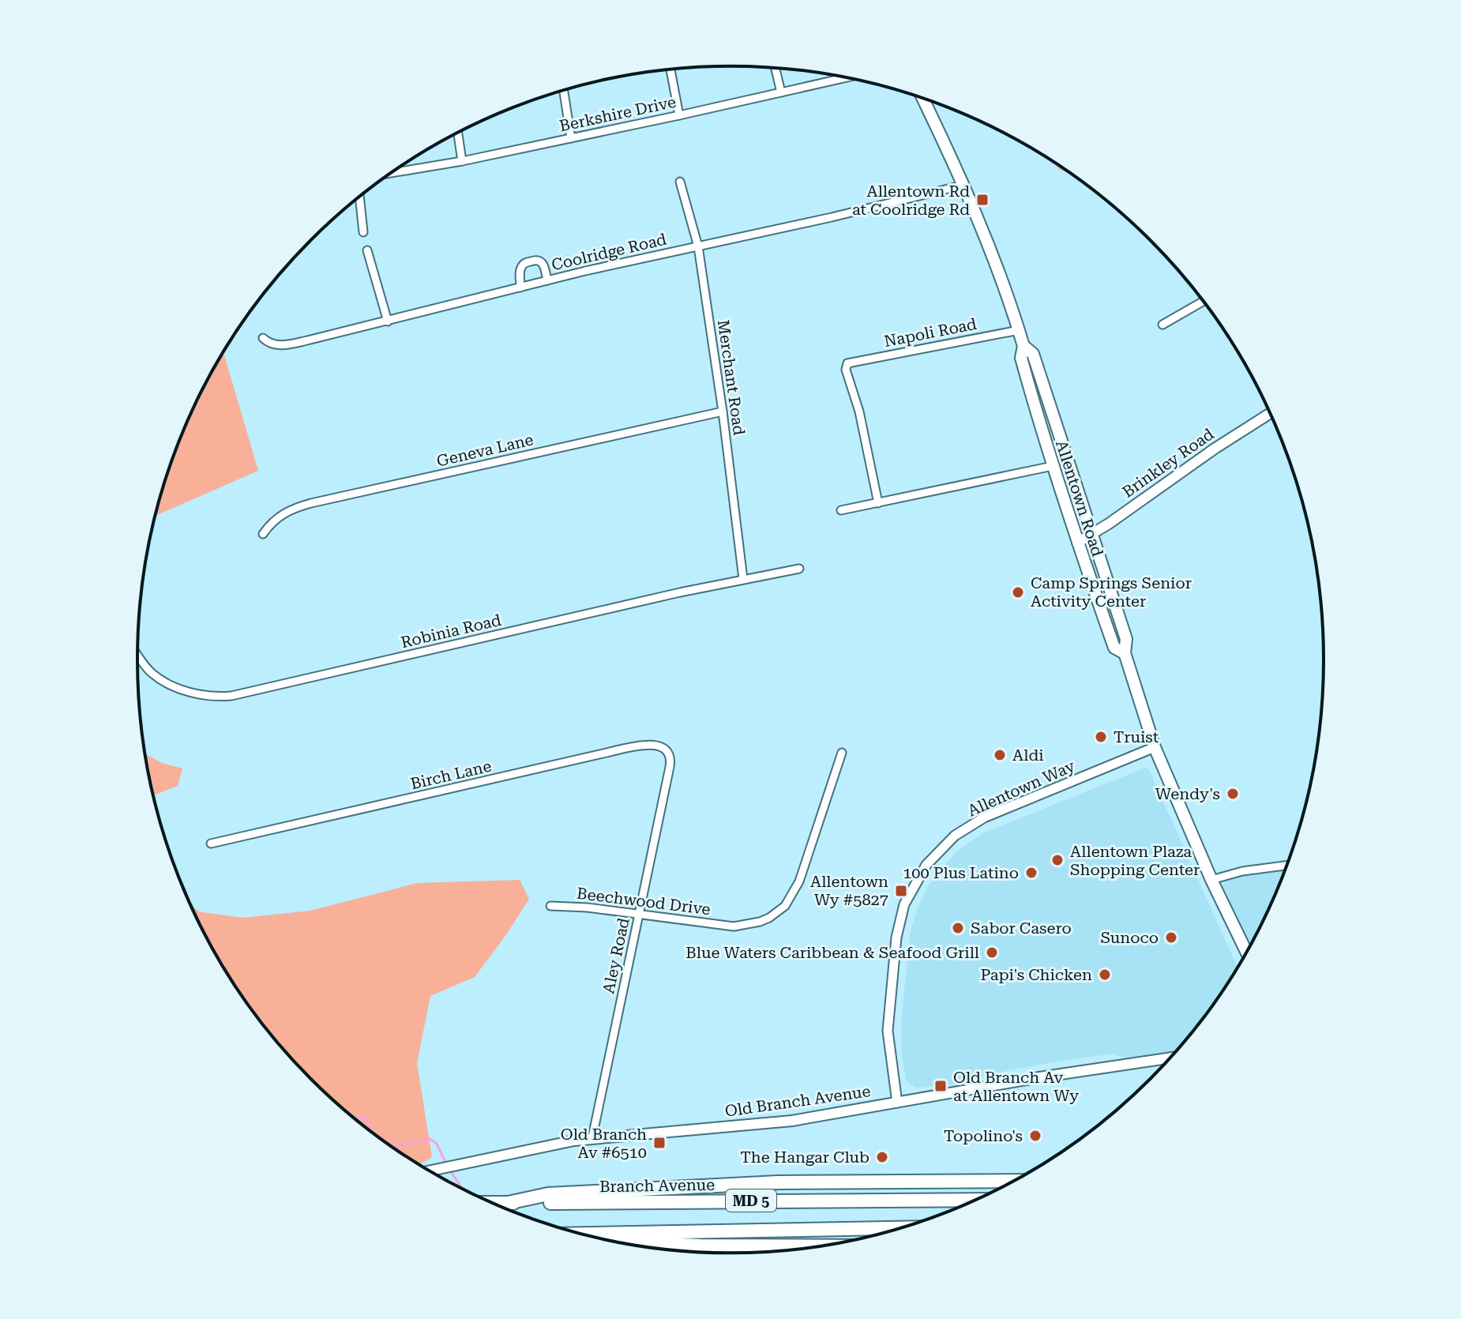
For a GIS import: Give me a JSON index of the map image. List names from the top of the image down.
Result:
{
  "streets": {
    "highway": ["Branch Avenue", "MD 5"],
    "main road": ["Brinkley Road", "Allentown Road", "Old Branch Avenue"],
    "street": [
      "Berkshire Drive",
      "Coolridge Road",
      "Napoli Road",
      "Merchant Road",
      "Geneva Lane",
      "Robinia Road",
      "Birch Lane",
      "Allentown Way",
      "Beechwood Drive",
      "Aley Road"
    ]
  },
  "crossings": [
    ["Coolridge Road", "Merchant Road"],
    ["Coolridge Road", "Allentown Road"],
    ["Napoli Road", "Allentown Road"],
    ["Merchant Road", "Geneva Lane"],
    ["Merchant Road", "Robinia Road"],
    ["Brinkley Road", "Allentown Road"],
    ["Allentown Road", "Allentown Way"],
    ["Birch Lane", "Aley Road"],
    ["Allentown Way", "Old Branch Avenue"],
    ["Beechwood Drive", "Aley Road"],
    ["Aley Road", "Old Branch Avenue"]
  ],
  "places": {
    "transit": [
      "Allentown Rd at Coolridge Rd",
      "Allentown Wy #5827",
      "Old Branch Av at Allentown Wy",
      "Old Branch Av #6510"
    ],
    "other": [
      "Camp Springs Senior Activity Center",
      "Truist",
      "Aldi",
      "Wendy's",
      "Allentown Plaza Shopping Center",
      "100 Plus Latino",
      "Sabor Casero",
      "Sunoco",
      "Blue Waters Caribbean & Seafood Grill",
      "Papi's Chicken",
      "Topolino's",
      "The Hangar Club"
    ]
  }
}
